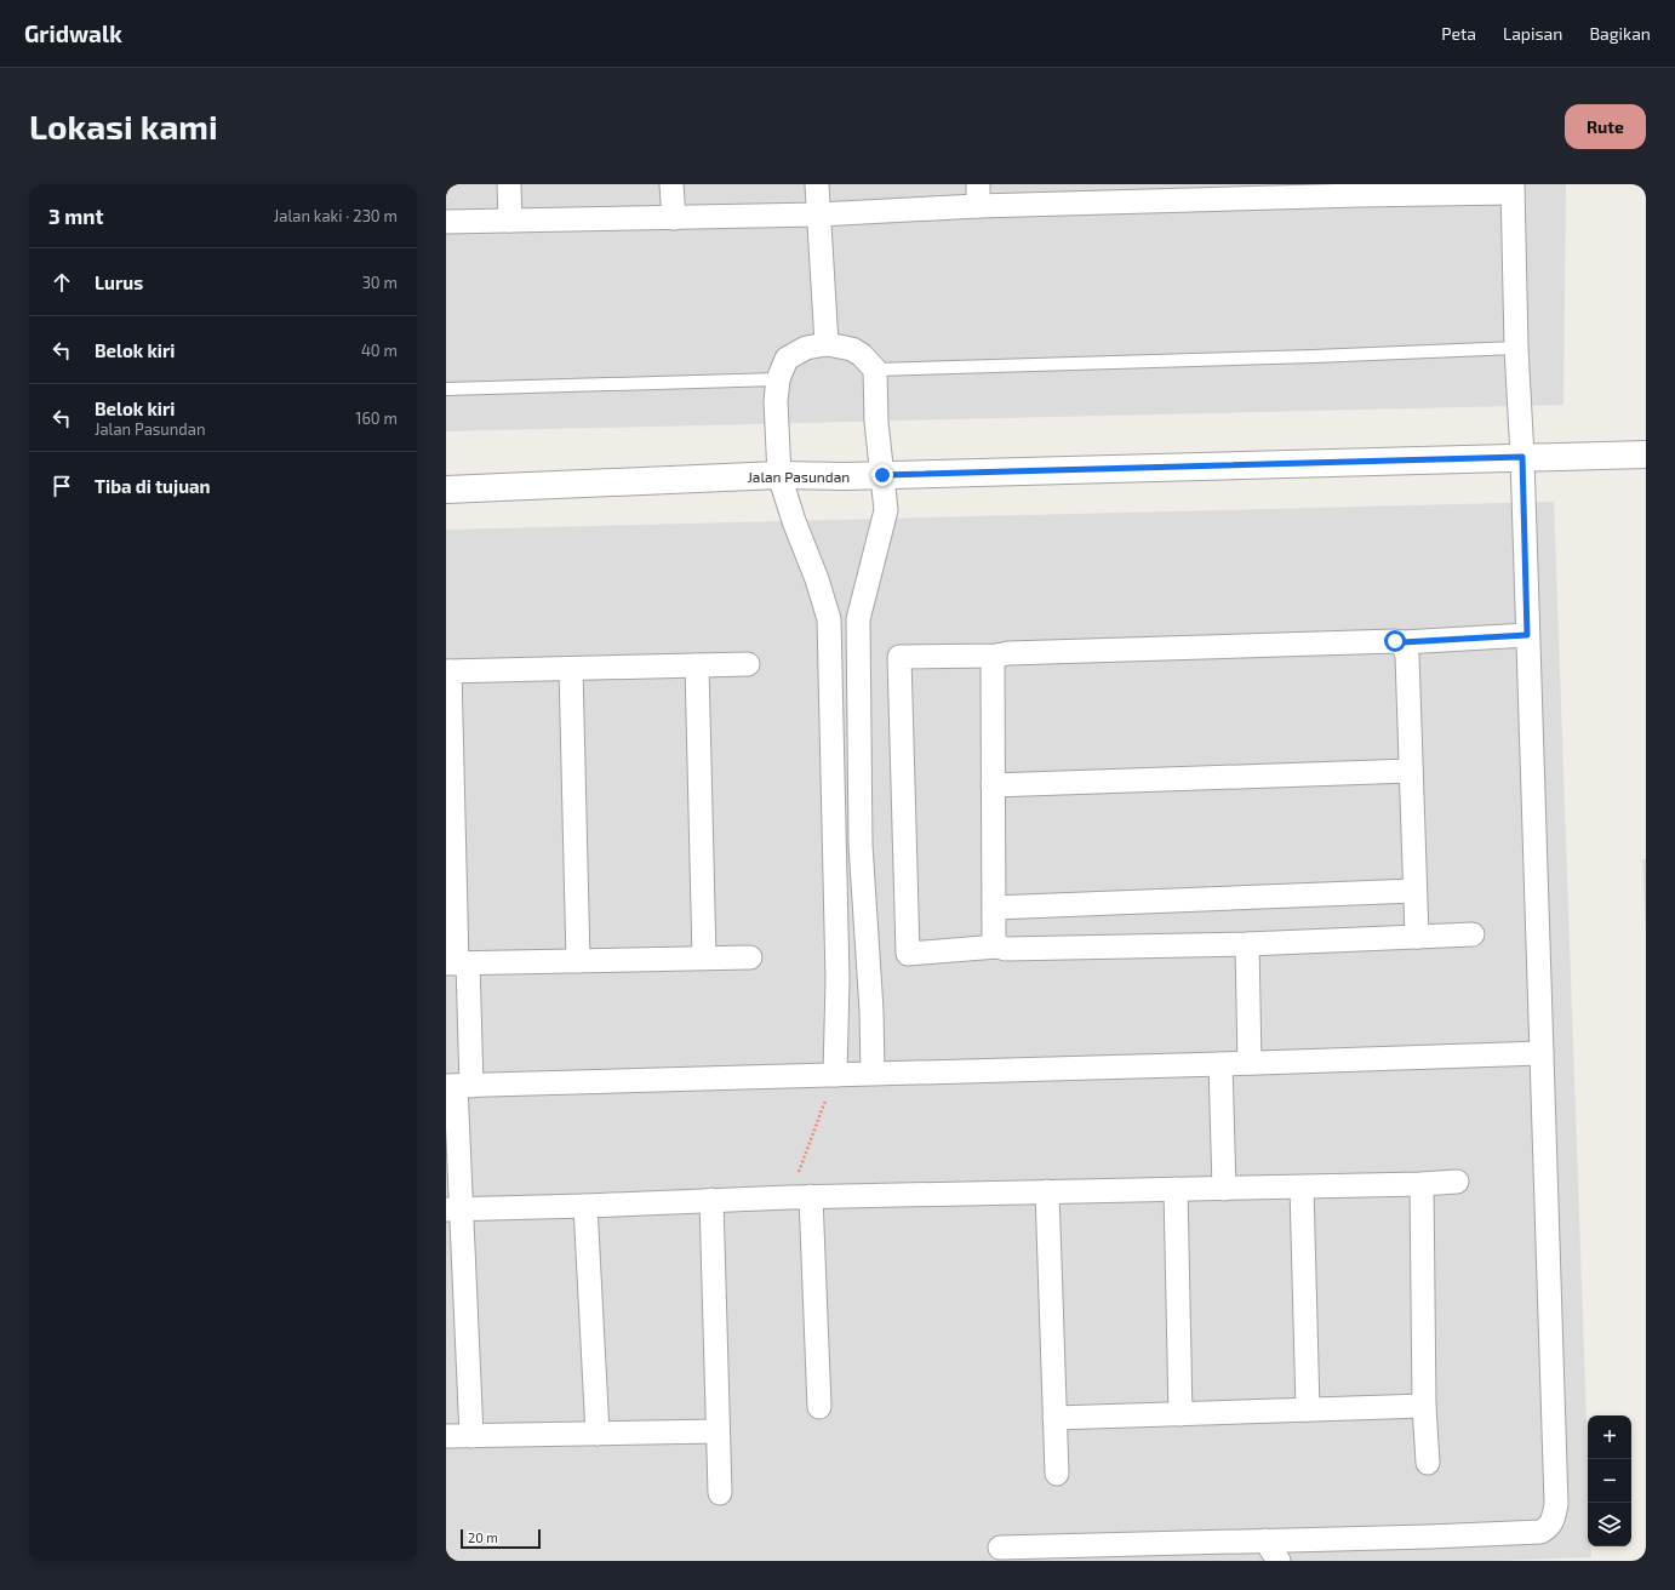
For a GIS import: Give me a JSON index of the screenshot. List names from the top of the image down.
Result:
{
  "streets": {
    "street": ["Jalan Pasundan"]
  },
  "scale_bar": "20 m",
  "page": {
    "header": "Gridwalk",
    "nav": ["Peta", "Lapisan", "Bagikan"],
    "buttons": "Rute",
    "title": "Lokasi kami",
    "heading": ["3 mnt", "Jalan kaki · 230 m"],
    "list": [
      ["Lurus", "30 m"],
      ["Belok kiri", "40 m"],
      ["Belok kiri", "Jalan Pasundan", "160 m"],
      "Tiba di tujuan"
    ],
    "map_buttons": ["+", "−"],
    "scale": "20 m"
  }
}
